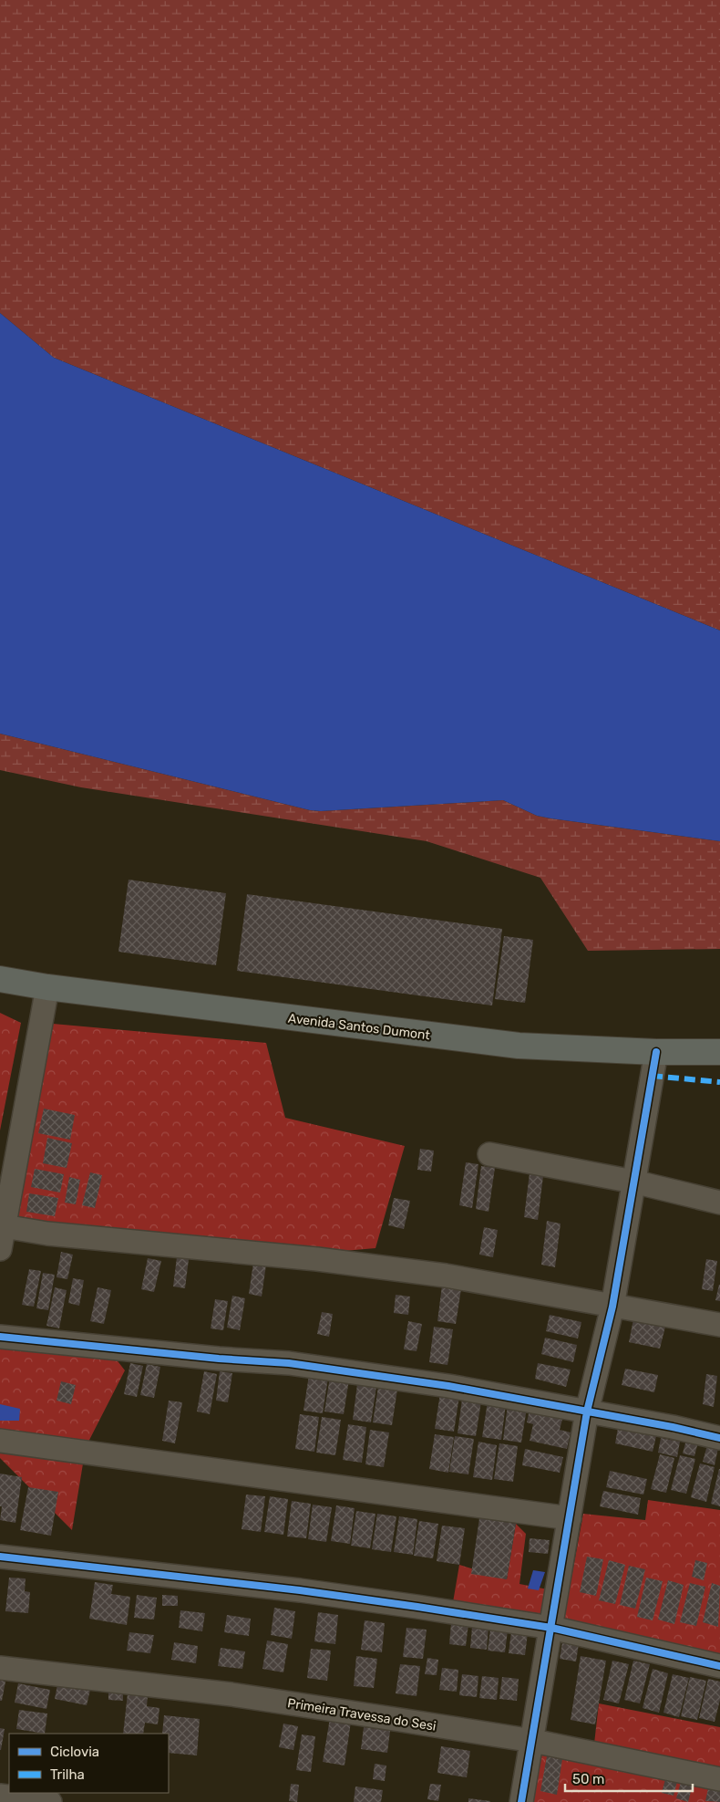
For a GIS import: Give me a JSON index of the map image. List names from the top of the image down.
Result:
{
  "streets": {
    "main road": ["Avenida Santos Dumont"],
    "street": ["Primeira Travessa do Sesi"]
  },
  "legend": ["Ciclovia", "Trilha"],
  "scale_bar": "50 m"
}
